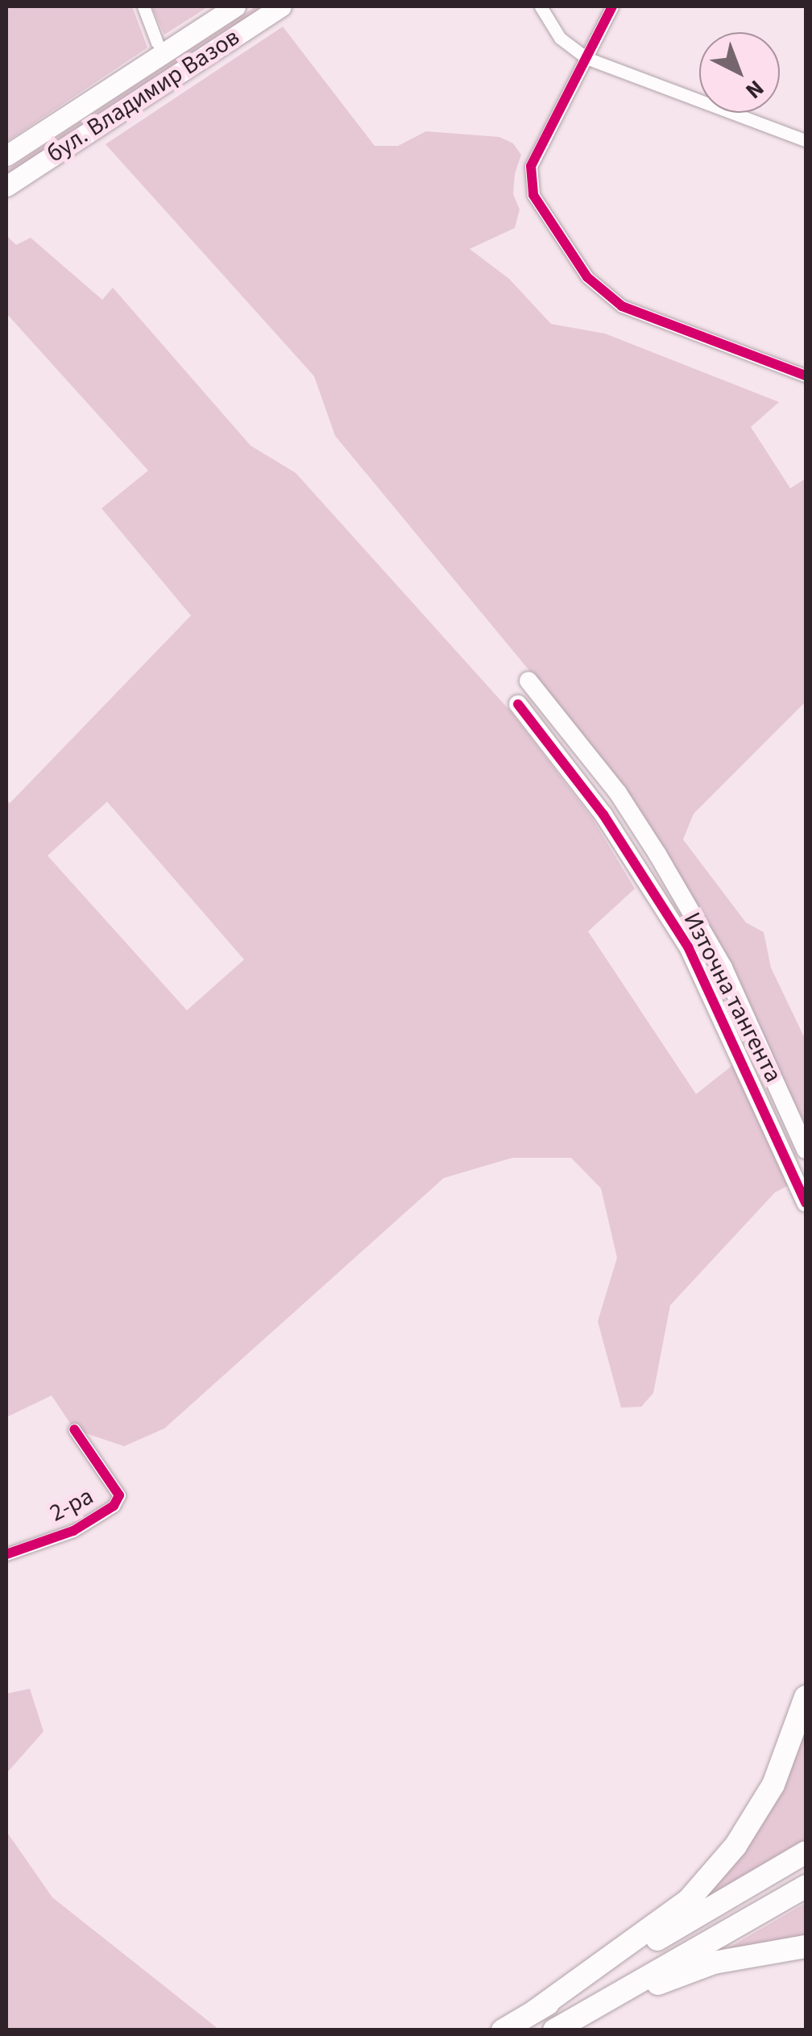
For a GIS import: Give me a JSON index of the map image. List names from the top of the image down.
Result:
{
  "streets": {
    "main road": ["бул. Владимир Вазов"],
    "street": ["Източна тангента", "2-ра"]
  },
  "north": "bottom right"
}
